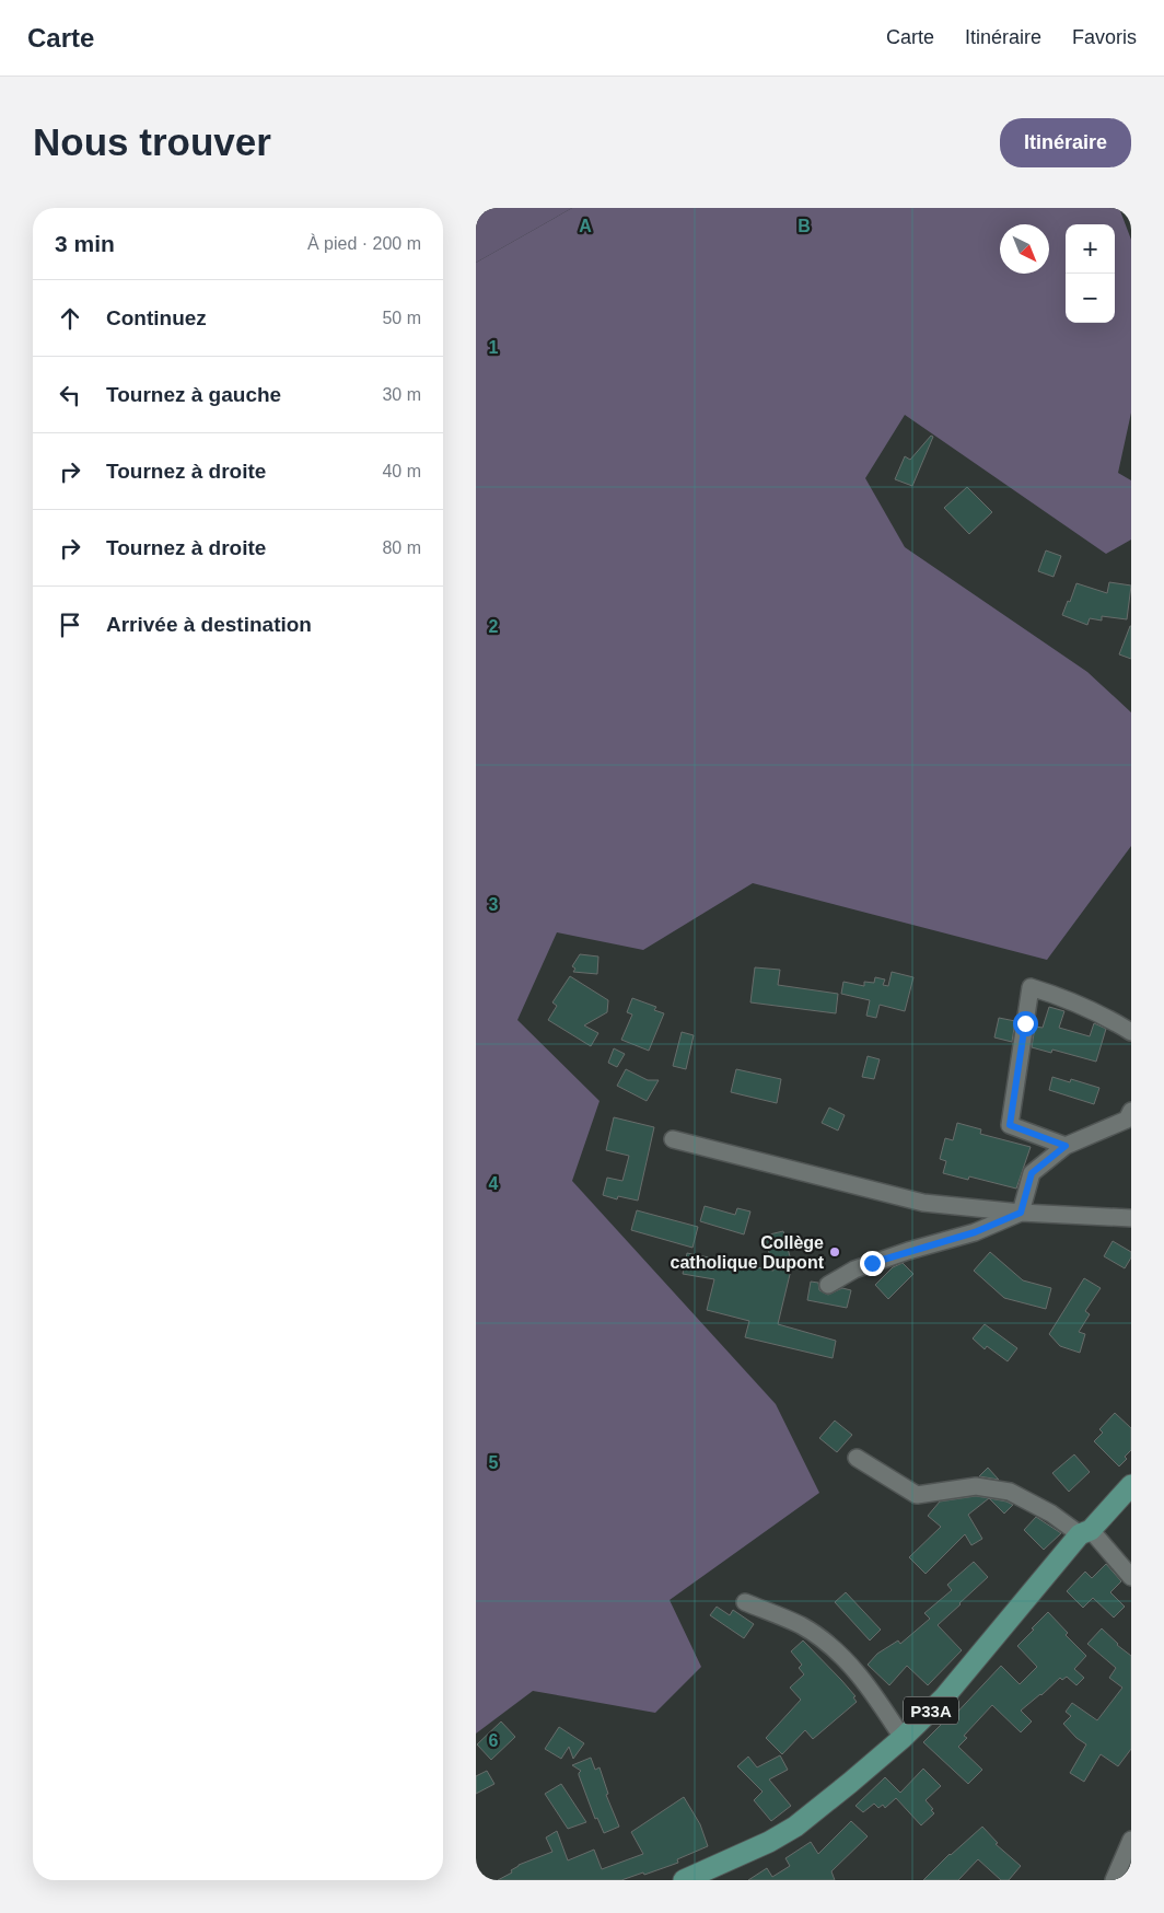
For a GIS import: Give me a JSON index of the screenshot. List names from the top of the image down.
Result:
{
  "streets": {
    "main road": ["P33A"]
  },
  "places": ["Collège catholique Dupont"],
  "north": "bottom right",
  "page": {
    "header": "Carte",
    "nav": ["Carte", "Itinéraire", "Favoris"],
    "buttons": "Itinéraire",
    "title": "Nous trouver",
    "heading": ["3 min", "À pied · 200 m"],
    "map_buttons": ["+", "−"],
    "list": [
      ["Continuez", "50 m"],
      ["Tournez à gauche", "30 m"],
      ["Tournez à droite", "40 m"],
      ["Tournez à droite", "80 m"],
      "Arrivée à destination"
    ]
  },
  "grid": {
    "columns": ["A", "B"],
    "rows": [
      "1",
      "2",
      "3",
      "4",
      "5",
      "6"
    ]
  }
}
